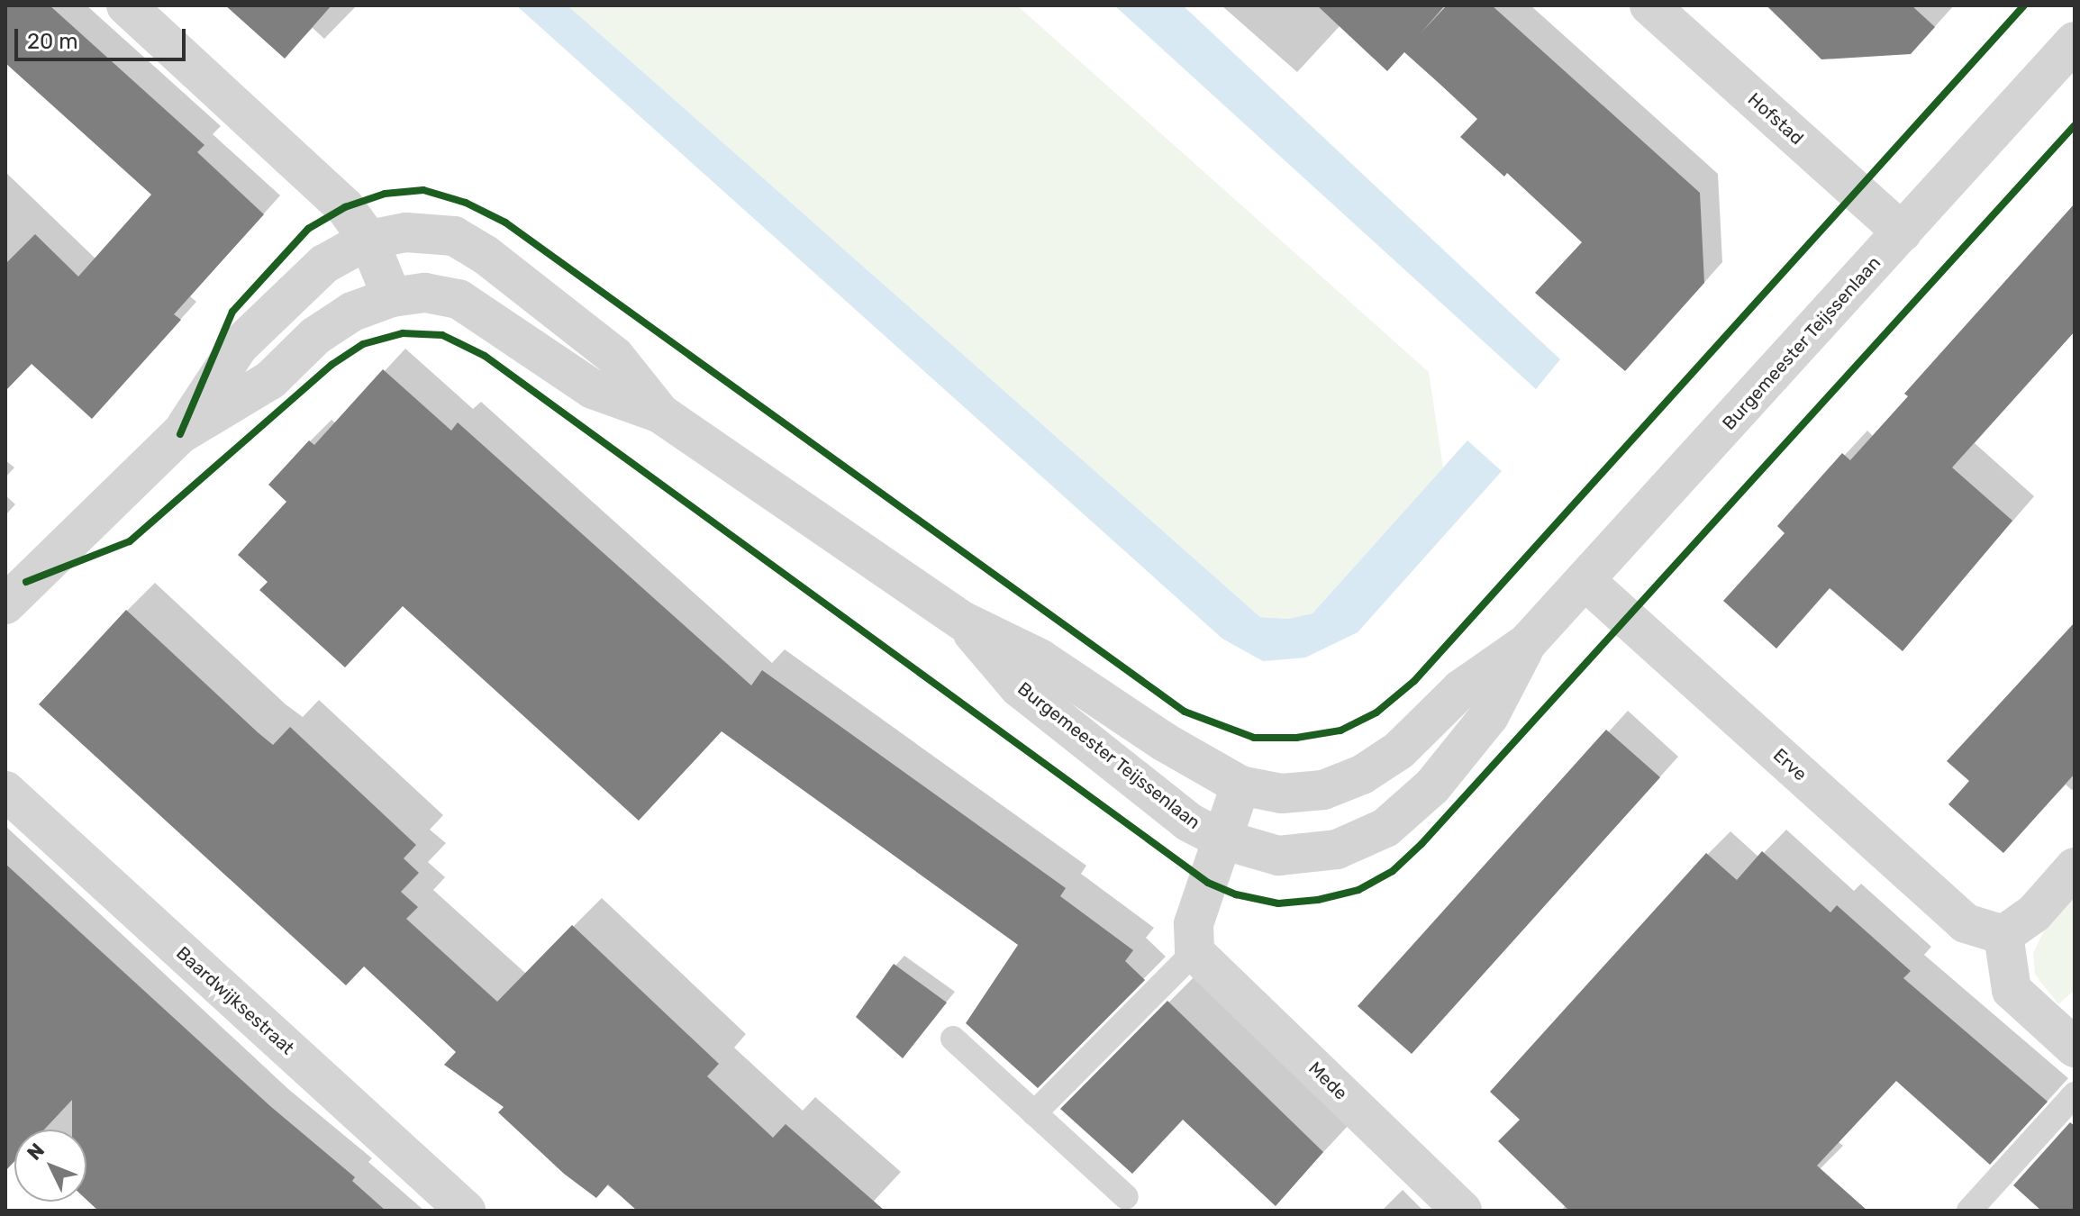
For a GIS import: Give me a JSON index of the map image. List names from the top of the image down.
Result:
{
  "streets": {
    "street": [
      "Hofstad",
      "Burgemeester Teijssenlaan",
      "Erve",
      "Baardwijksestraat",
      "Mede"
    ]
  },
  "crossings": [
    ["Hofstad", "Burgemeester Teijssenlaan"],
    ["Burgemeester Teijssenlaan", "Erve"]
  ],
  "scale_bar": "20 m",
  "north": "top left"
}
